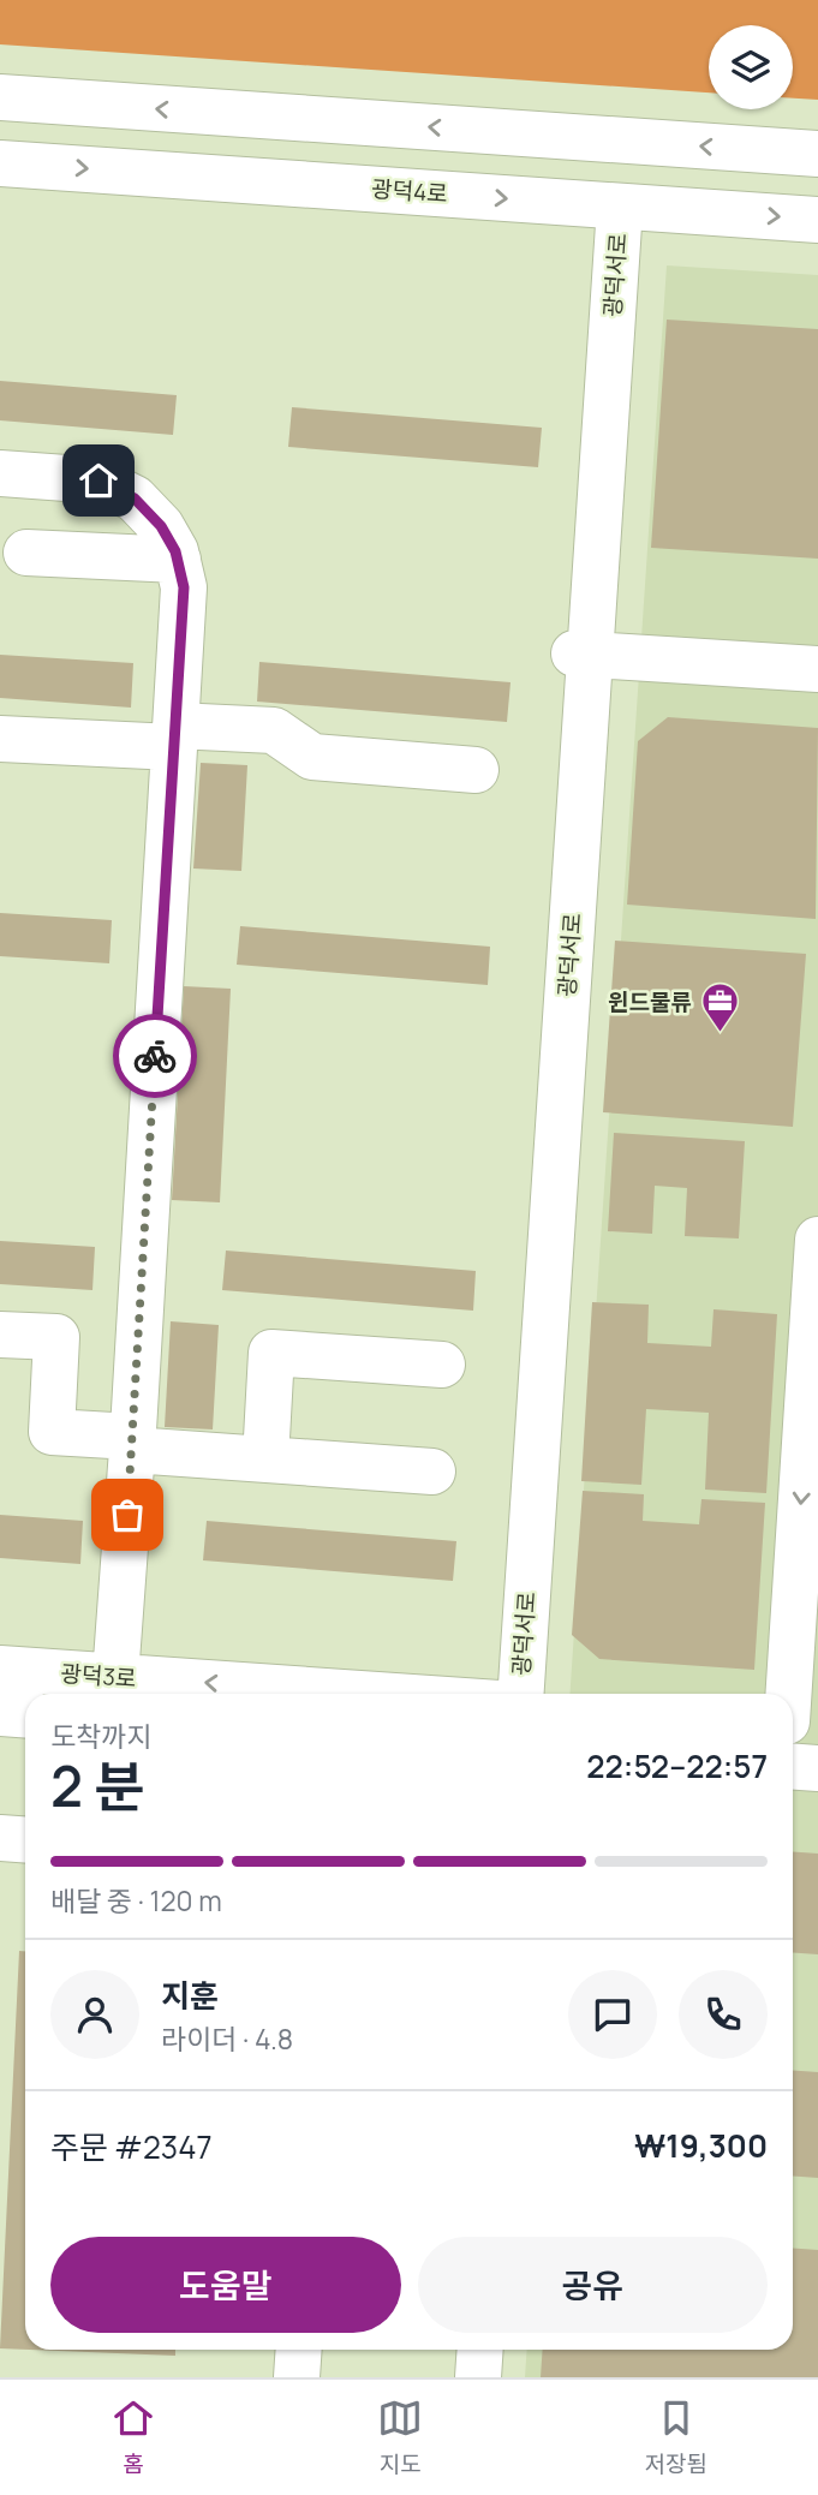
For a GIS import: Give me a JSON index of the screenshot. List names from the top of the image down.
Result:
{
  "streets": {
    "street": ["광덕4로", "광덕서로", "광덕3로"]
  },
  "crossings": [
    ["광덕4로", "광덕서로"]
  ],
  "places": {
    "office": ["윈드물류"]
  },
  "page": {
    "heading": ["2 분", "도착까지", "22:52–22:57"],
    "panel": [
      "지훈",
      "라이더 · 4.8",
      "주문 #2347",
      "₩19,300"
    ],
    "bar": "배달 중 · 120 m",
    "buttons": ["도움말", "공유"],
    "tabs": ["홈", "지도", "저장됨"]
  }
}
